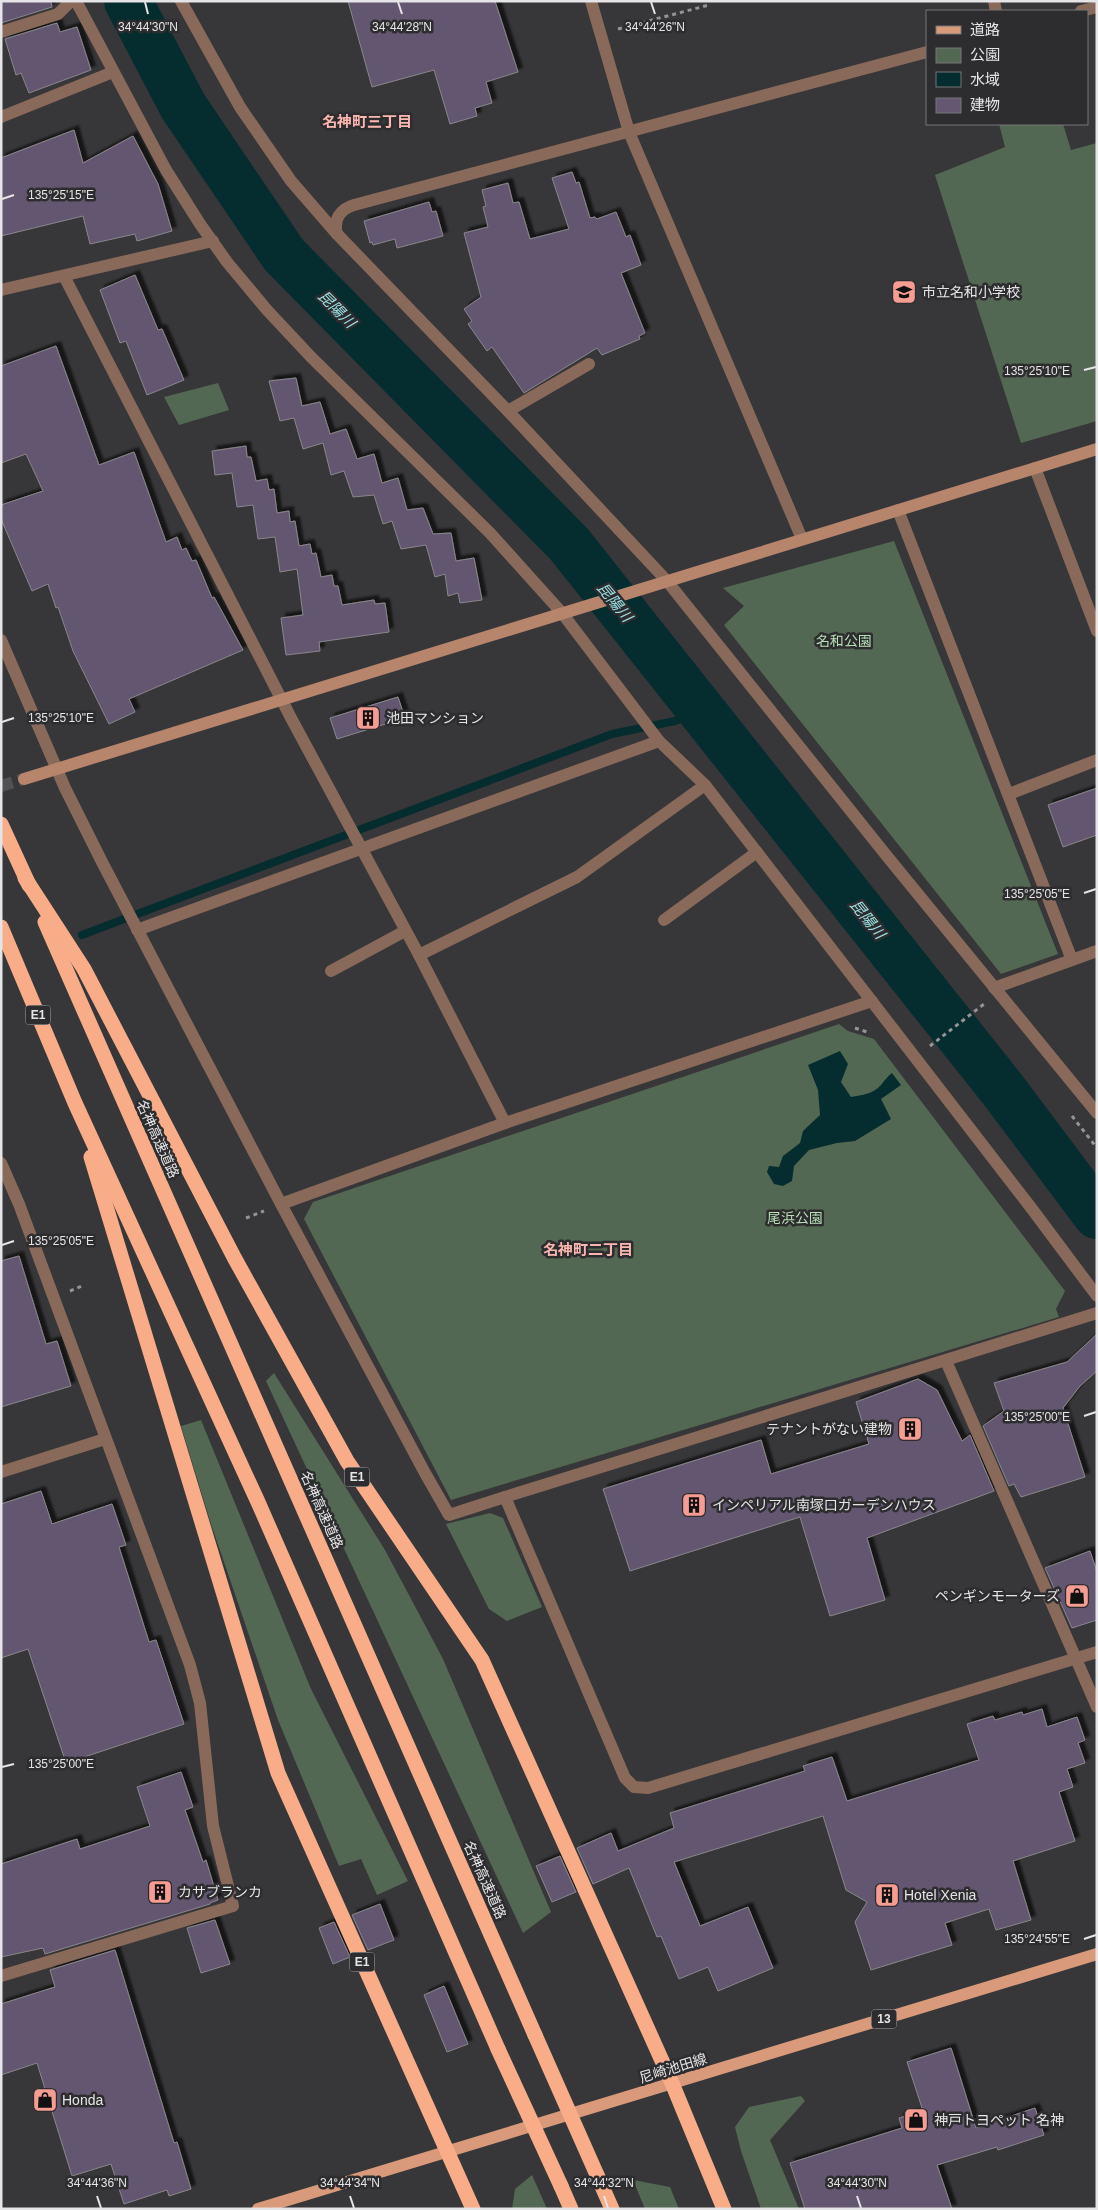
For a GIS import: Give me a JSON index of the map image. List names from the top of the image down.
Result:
{
  "streets": {
    "highway": ["E1", "名神高速道路"],
    "main road": ["13", "尼崎池田線"]
  },
  "crossings": [
    ["E1", "名神高速道路"],
    ["E1", "尼崎池田線"]
  ],
  "districts": ["名神町三丁目", "名神町二丁目"],
  "water": ["昆陽川"],
  "parks": ["名和公園", "尾浜公園"],
  "places": {
    "school or university": ["市立名和小学校"],
    "building": [
      "池田マンション",
      "テナントがない建物",
      "インペリアル南塚口ガーデンハウス",
      "カサブランカ",
      "Hotel Xenia"
    ],
    "shop": ["ペンギンモーターズ", "Honda", "神戸トヨペット 名神"]
  },
  "legend": [
    "道路",
    "公園",
    "水域",
    "建物"
  ],
  "coordinates": [
    "34°44'30\"N",
    "34°44'28\"N",
    "34°44'26\"N",
    "135°25'15\"E",
    "135°25'10\"E",
    "135°25'05\"E",
    "135°25'00\"E",
    "135°24'55\"E",
    "34°44'36\"N",
    "34°44'34\"N",
    "34°44'32\"N"
  ]
}
